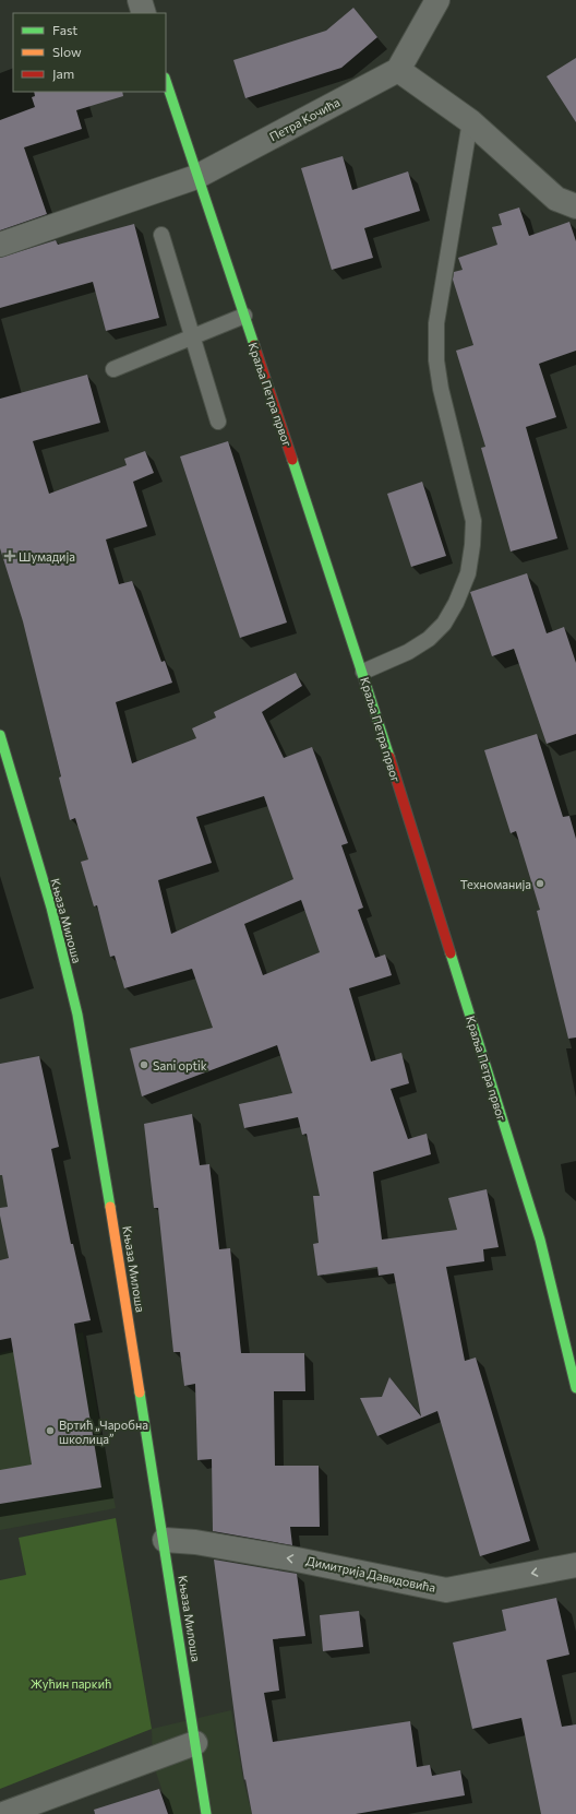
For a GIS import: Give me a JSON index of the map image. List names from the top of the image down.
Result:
{
  "streets": {
    "street": [
      "Петра Кочића",
      "Краља Петра првог",
      "Књаза Милоша",
      "Димитрија Давидовића"
    ]
  },
  "crossings": [
    ["Петра Кочића", "Краља Петра првог"],
    ["Књаза Милоша", "Димитрија Давидовића"]
  ],
  "one_way": ["Димитрија Давидовића"],
  "parks": ["Жућин паркић"],
  "places": {
    "health": ["Шумадија"],
    "other": ["Техноманија", "Sani optik", "Вртић „Чаробна школица”"]
  },
  "legend": ["Fast", "Slow", "Jam"]
}
